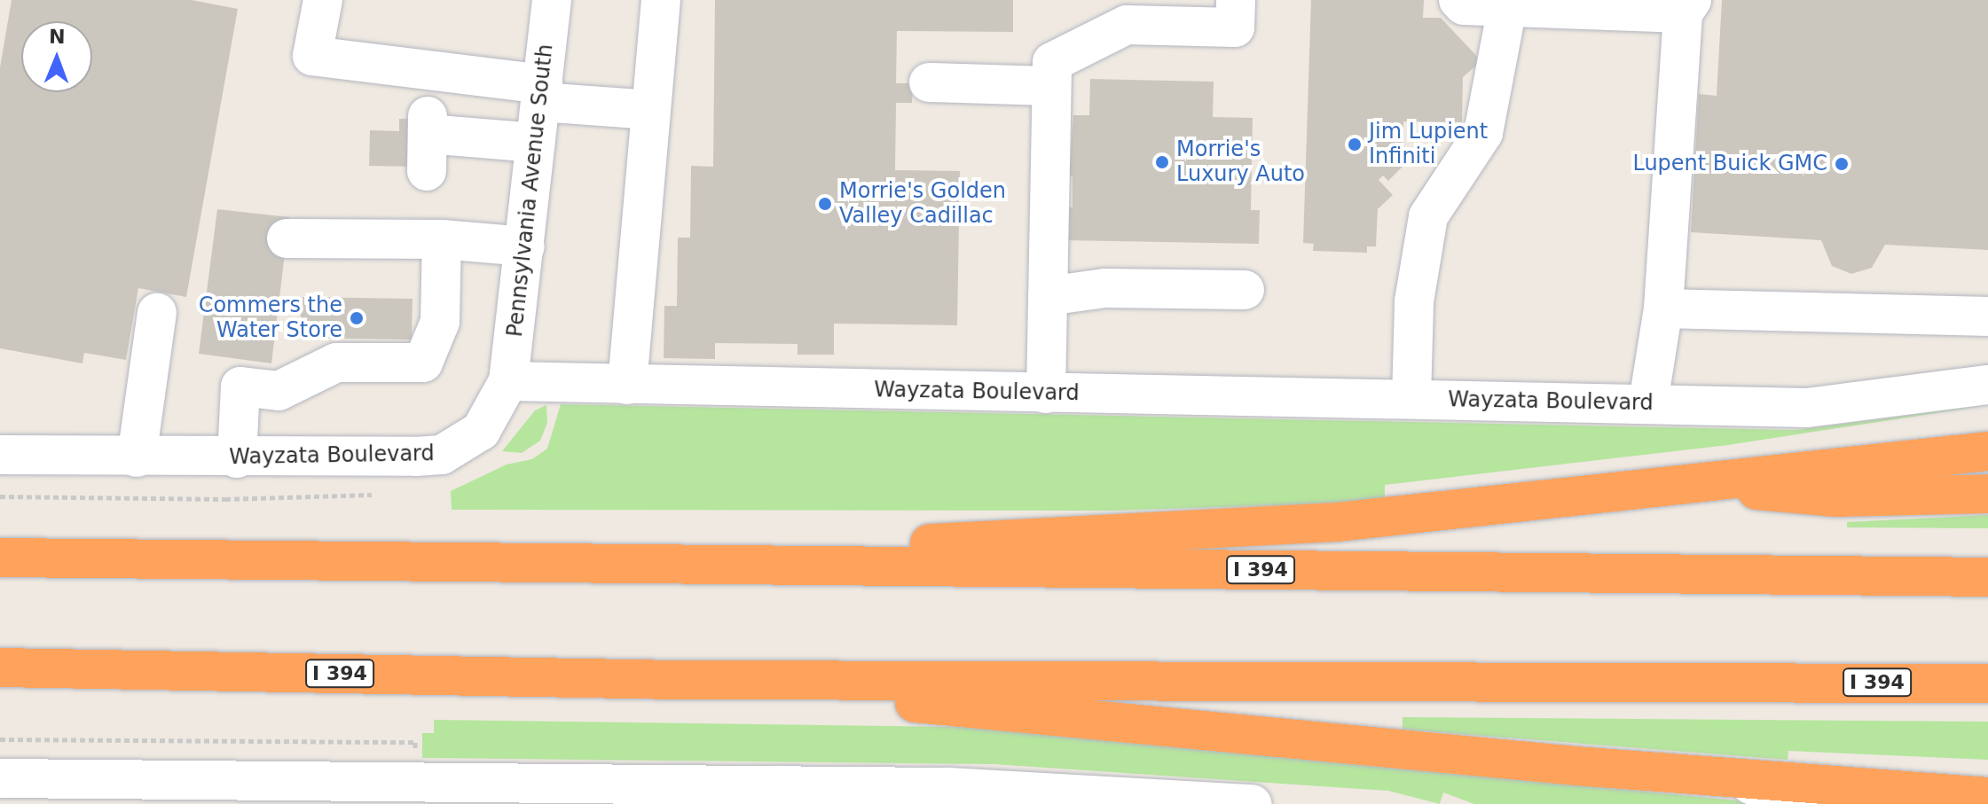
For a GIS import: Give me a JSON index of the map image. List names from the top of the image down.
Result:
{
  "streets": {
    "highway": ["I 394"],
    "street": ["Pennsylvania Avenue South", "Wayzata Boulevard"]
  },
  "crossings": [
    ["Pennsylvania Avenue South", "Wayzata Boulevard"]
  ],
  "places": [
    "Jim Lupient Infiniti",
    "Morrie's Luxury Auto",
    "Lupent Buick GMC",
    "Morrie's Golden Valley Cadillac",
    "Commers the Water Store"
  ],
  "north": "top"
}
